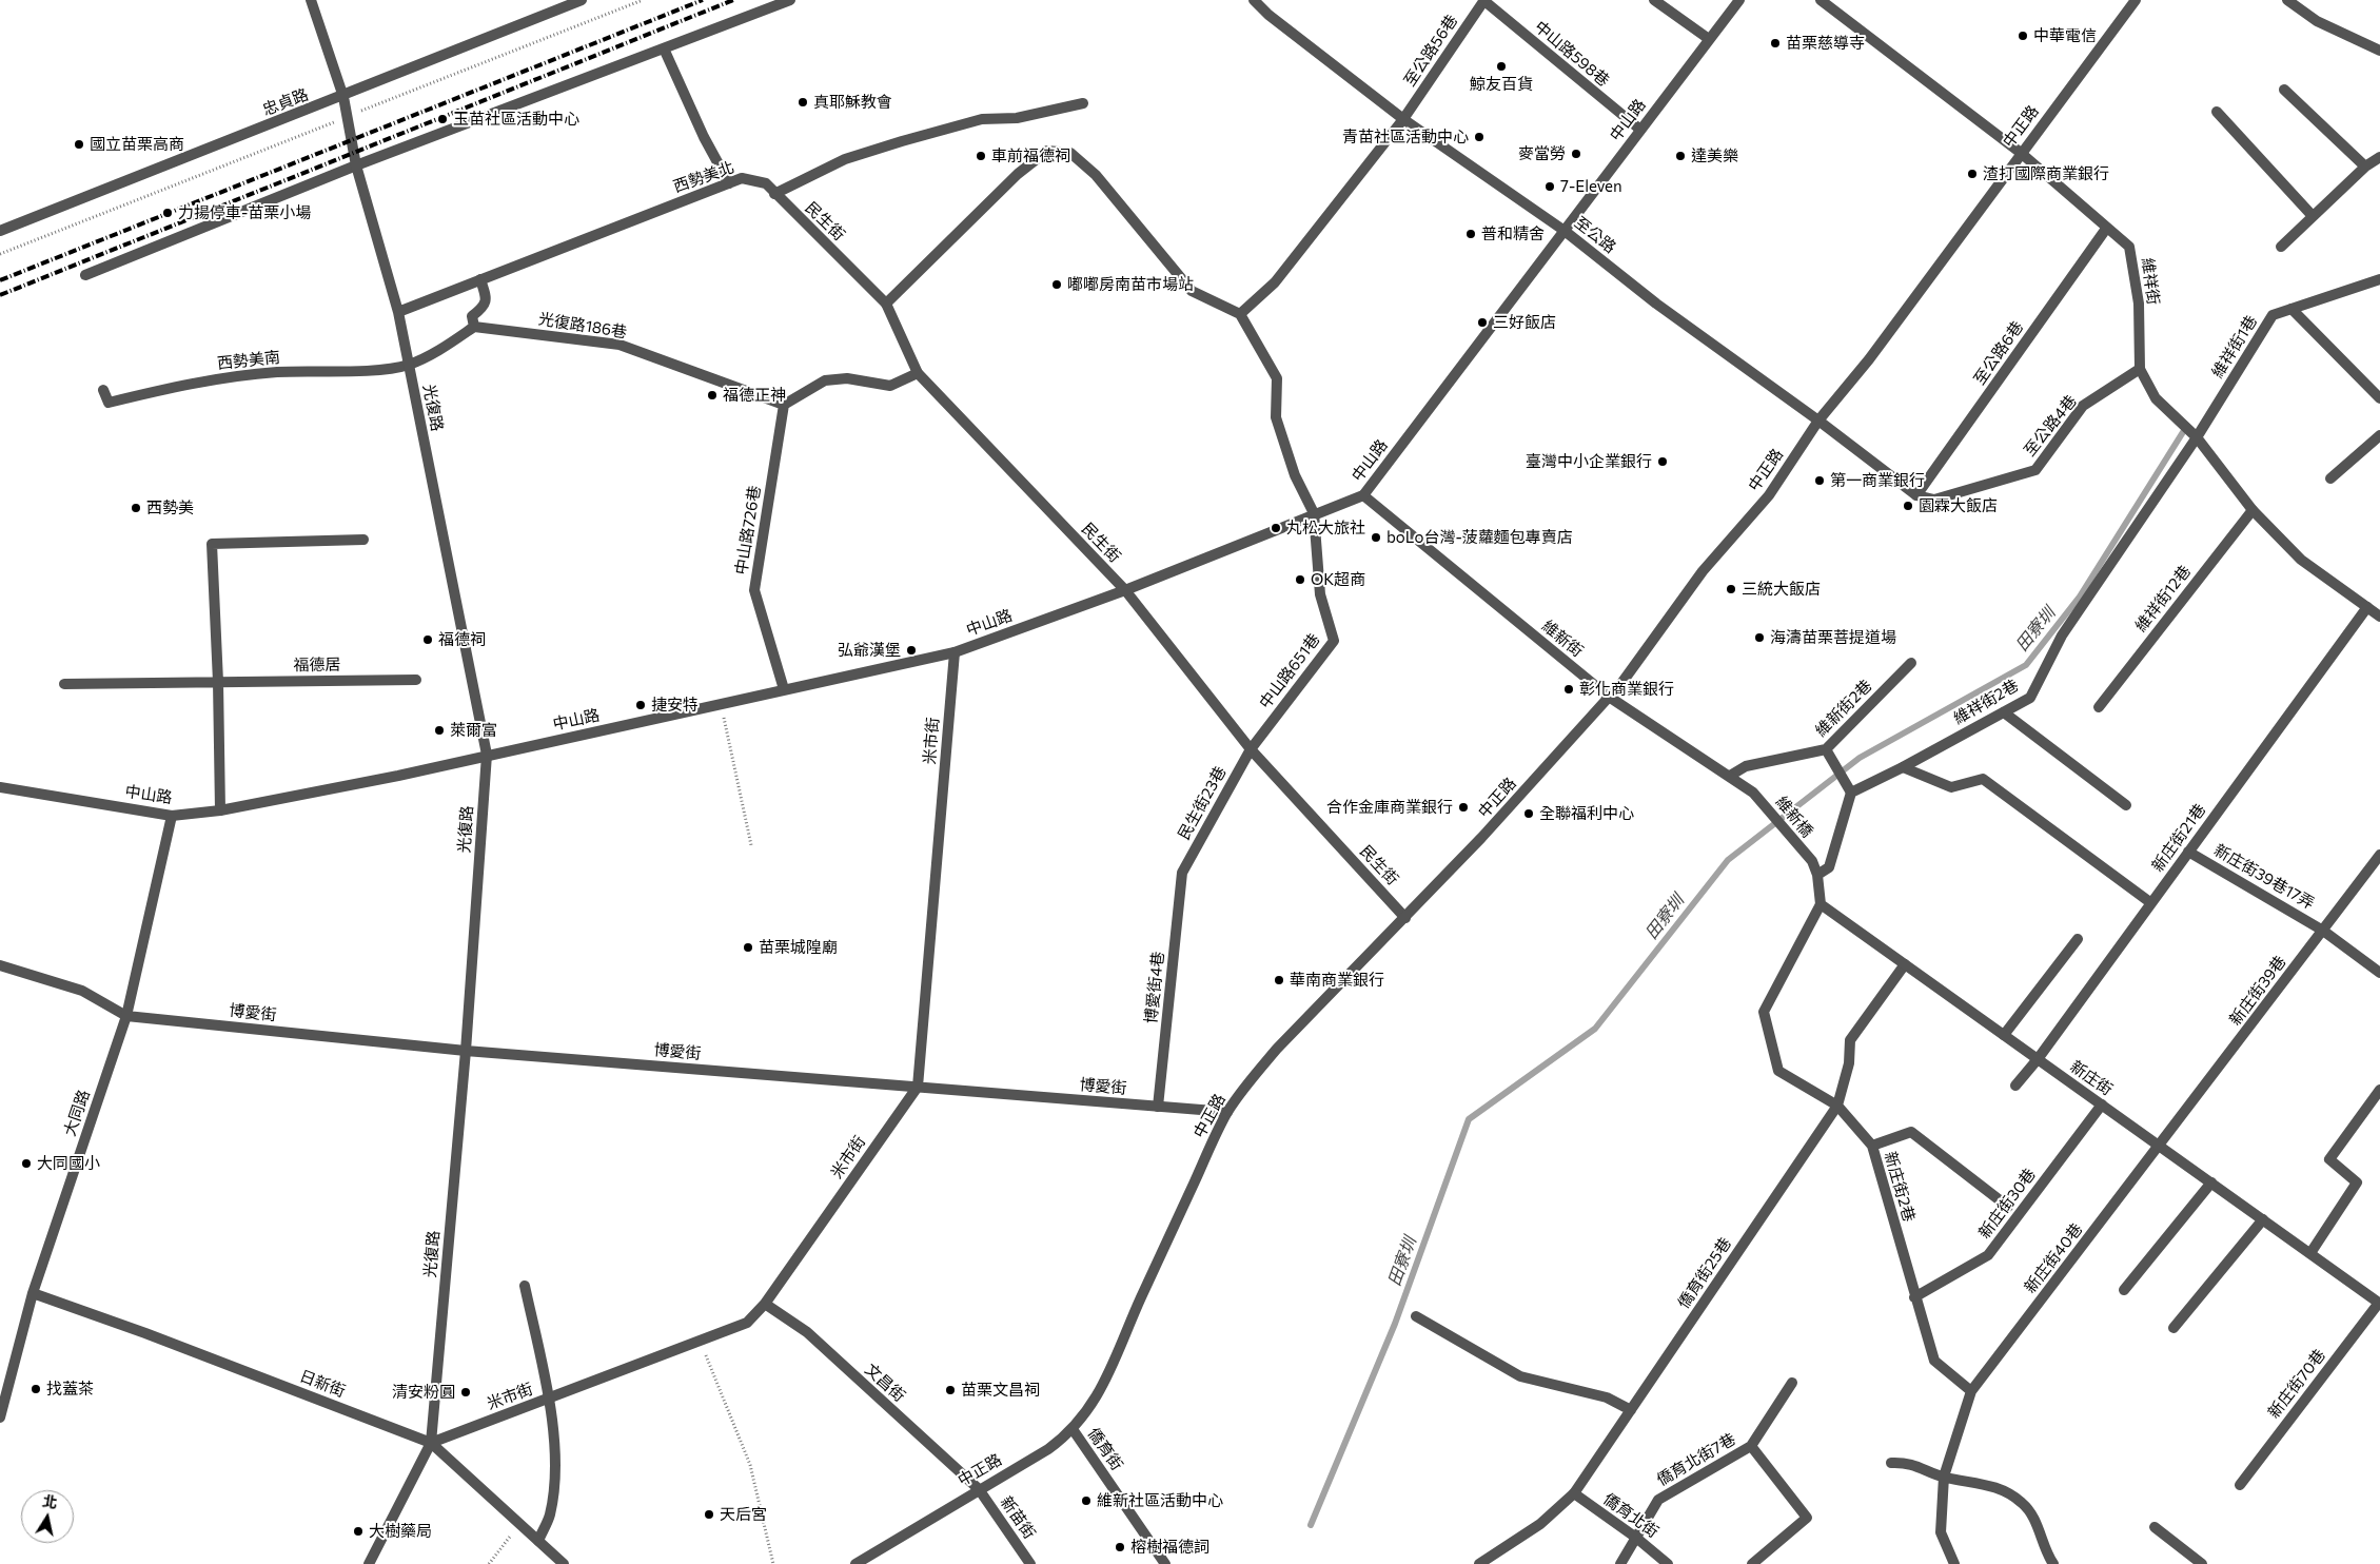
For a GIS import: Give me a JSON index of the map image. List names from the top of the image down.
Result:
{
  "streets": {
    "street": [
      "至公路56巷",
      "中山路598巷",
      "忠貞路",
      "中山路",
      "中正路",
      "西勢美北",
      "民生街",
      "至公路",
      "維祥街",
      "光復路186巷",
      "維祥街1巷",
      "至公路6巷",
      "西勢美南",
      "光復路",
      "至公路4巷",
      "中山路726巷",
      "維祥街12巷",
      "維新街",
      "福德居",
      "中山路651巷",
      "維祥街2巷",
      "維新街2巷",
      "米市街",
      "民生街23巷",
      "維新橋",
      "新庄街21巷",
      "新庄街39巷17弄",
      "博愛街4巷",
      "新庄街39巷",
      "博愛街",
      "新庄街",
      "大同路",
      "新庄街2巷",
      "新庄街30巷",
      "新庄街40巷",
      "僑育街25巷",
      "文昌街",
      "日新街",
      "新庄街70巷",
      "僑育街",
      "僑育北街7巷",
      "僑育北街",
      "新苗街"
    ]
  },
  "crossings": [
    ["至公路56巷", "中山路598巷"],
    ["至公路56巷", "至公路"],
    ["中山路598巷", "中山路"],
    ["忠貞路", "光復路"],
    ["中山路", "民生街"],
    ["中山路", "至公路"],
    ["中山路", "光復路"],
    ["中山路", "中山路726巷"],
    ["中山路", "維新街"],
    ["中山路", "中山路651巷"],
    ["中山路", "米市街"],
    ["中山路", "大同路"],
    ["中正路", "民生街"],
    ["中正路", "至公路"],
    ["中正路", "維祥街"],
    ["中正路", "維新街"],
    ["中正路", "博愛街"],
    ["中正路", "文昌街"],
    ["中正路", "僑育街"],
    ["中正路", "新苗街"],
    ["西勢美北", "民生街"],
    ["西勢美北", "光復路"],
    ["民生街", "中山路651巷"],
    ["民生街", "民生街23巷"],
    ["至公路", "至公路6巷"],
    ["至公路", "至公路4巷"],
    ["維祥街", "維祥街1巷"],
    ["維祥街", "至公路6巷"],
    ["維祥街", "至公路4巷"],
    ["維祥街", "維祥街12巷"],
    ["維祥街", "維祥街2巷"],
    ["維祥街", "新庄街21巷"],
    ["光復路186巷", "中山路726巷"],
    ["維祥街1巷", "維祥街2巷"],
    ["至公路6巷", "至公路4巷"],
    ["西勢美南", "光復路"],
    ["光復路", "米市街"],
    ["光復路", "博愛街"],
    ["光復路", "日新街"],
    ["維新街", "維新街2巷"],
    ["維新街", "維新橋"],
    ["中山路651巷", "民生街23巷"],
    ["米市街", "博愛街"],
    ["米市街", "文昌街"],
    ["米市街", "日新街"],
    ["民生街23巷", "博愛街4巷"],
    ["新庄街21巷", "新庄街39巷17弄"],
    ["新庄街21巷", "新庄街"],
    ["新庄街39巷17弄", "新庄街39巷"],
    ["博愛街4巷", "博愛街"],
    ["新庄街39巷", "新庄街"],
    ["新庄街39巷", "新庄街40巷"],
    ["博愛街", "大同路"],
    ["新庄街", "新庄街2巷"],
    ["新庄街", "新庄街30巷"],
    ["新庄街", "新庄街40巷"],
    ["新庄街", "僑育街25巷"],
    ["新庄街", "新庄街70巷"],
    ["大同路", "日新街"],
    ["新庄街2巷", "新庄街30巷"],
    ["新庄街2巷", "新庄街40巷"],
    ["新庄街2巷", "僑育街25巷"],
    ["僑育街25巷", "僑育北街"],
    ["文昌街", "新苗街"],
    ["僑育北街7巷", "僑育北街"]
  ],
  "water": ["田寮圳"],
  "places": [
    "中華電信",
    "苗栗慈導寺",
    "鯨友百貨",
    "真耶穌教會",
    "玉苗社區活動中心",
    "青苗社區活動中心",
    "國立苗栗高商",
    "麥當勞",
    "車前福德祠",
    "達美樂",
    "渣打國際商業銀行",
    "7-Eleven",
    "力揚停車-苗栗小場",
    "普和精舍",
    "嘟嘟房南苗市場站",
    "三好飯店",
    "福德正神",
    "臺灣中小企業銀行",
    "第一商業銀行",
    "園霖大飯店",
    "西勢美",
    "丸松大旅社",
    "boLo台灣-菠蘿麵包專賣店",
    "OK超商",
    "三統大飯店",
    "海濤苗栗菩提道場",
    "福德祠",
    "弘爺漢堡",
    "彰化商業銀行",
    "捷安特",
    "萊爾富",
    "合作金庫商業銀行",
    "全聯福利中心",
    "苗栗城隍廟",
    "華南商業銀行",
    "大同國小",
    "找蓋茶",
    "苗栗文昌祠",
    "清安粉圓",
    "維新社區活動中心",
    "天后宮",
    "大樹藥局",
    "榕樹福德詞"
  ],
  "north": "top"
}
